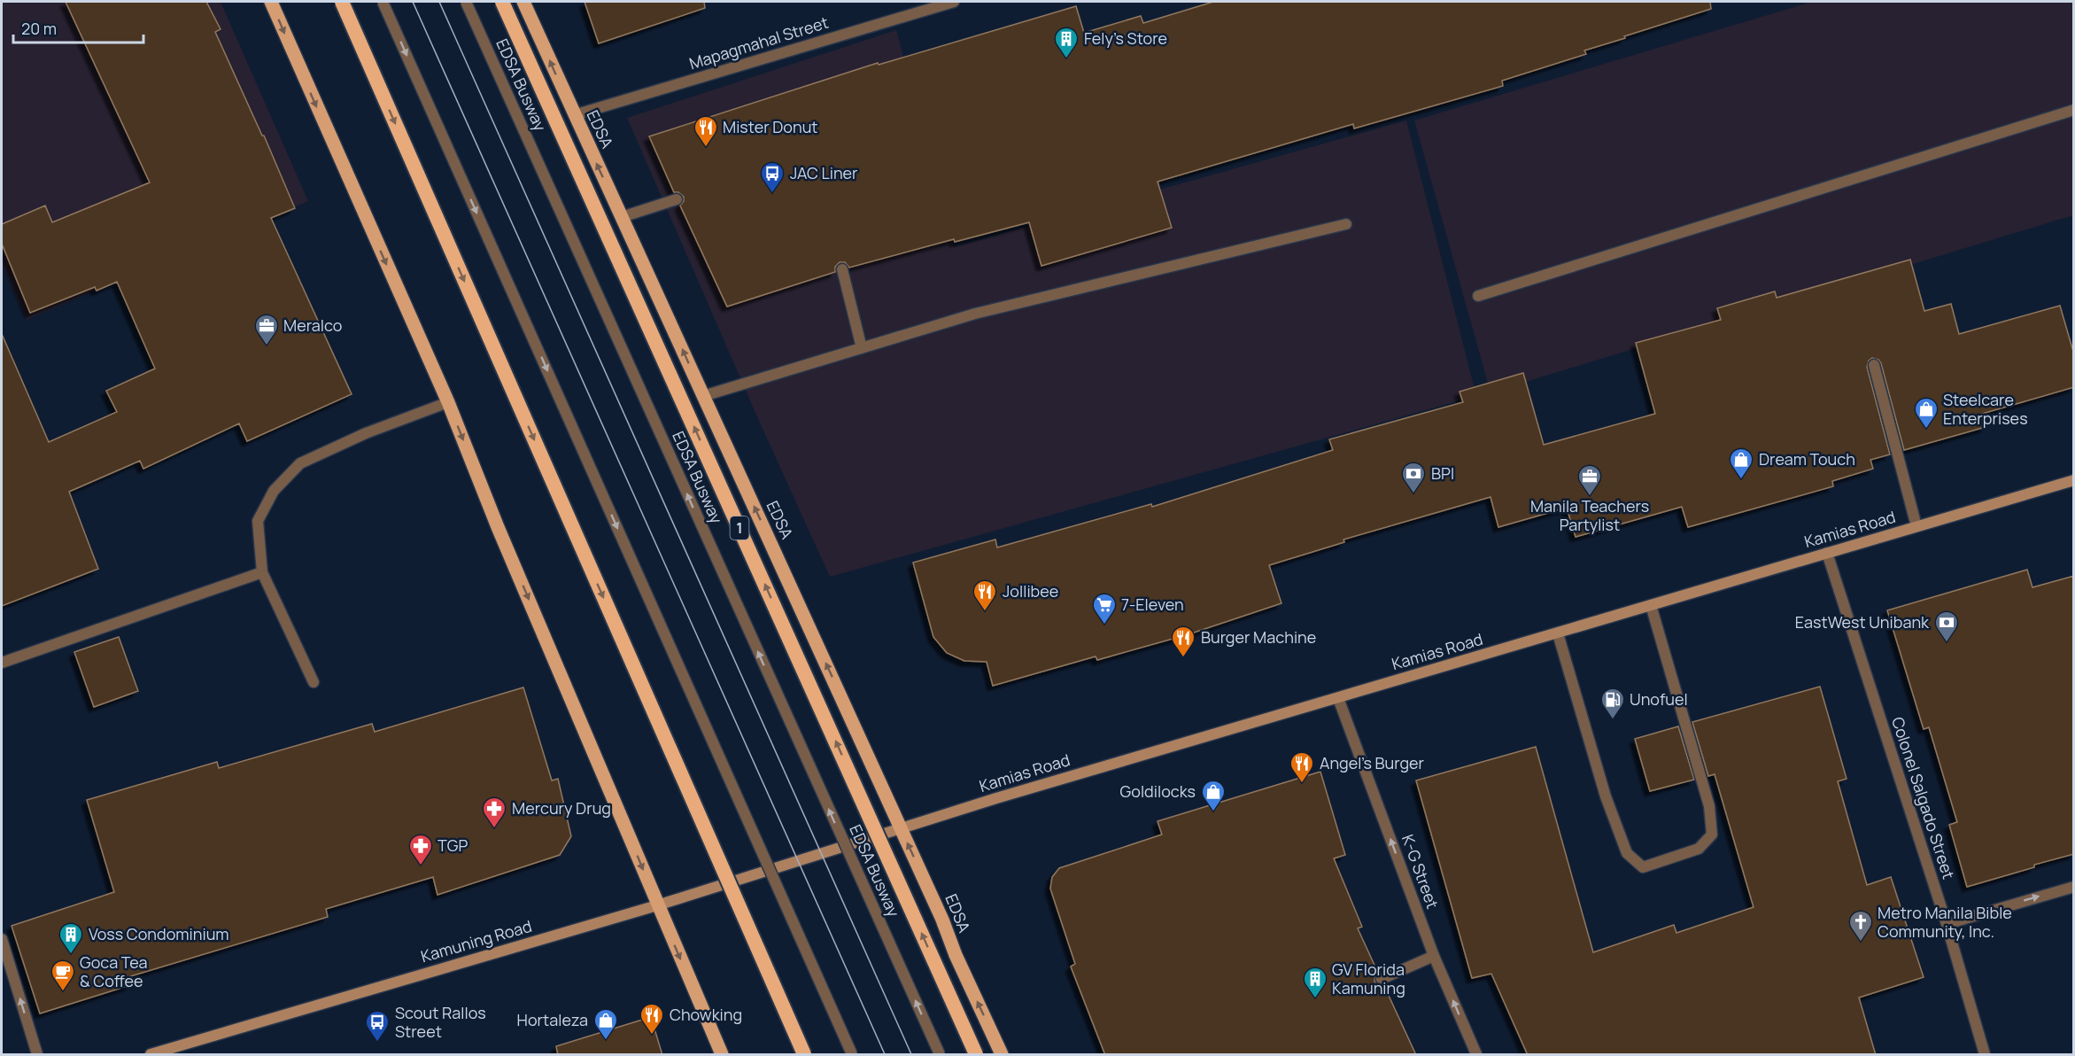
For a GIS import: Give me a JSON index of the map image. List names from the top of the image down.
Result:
{
  "streets": {
    "highway": ["1"],
    "main road": ["EDSA", "Kamias Road", "Kamuning Road"],
    "street": [
      "Mapagmahal Street",
      "EDSA Busway",
      "Colonel Salgado Street",
      "K-G Street"
    ]
  },
  "crossings": [
    ["Mapagmahal Street", "EDSA"],
    ["EDSA", "Kamias Road"],
    ["Kamias Road", "Colonel Salgado Street"],
    ["Kamias Road", "K-G Street"],
    ["Kamias Road", "Kamuning Road"]
  ],
  "one_way": ["EDSA", "K-G Street"],
  "places": {
    "building": ["Fely's Store", "Voss Condominium", "GV Florida Kamuning"],
    "restaurant": [
      "Mister Donut",
      "Jollibee",
      "Burger Machine",
      "Angel's Burger",
      "Chowking"
    ],
    "bus stop": ["JAC Liner", "Scout Rallos Street"],
    "office": ["Meralco", "Manila Teachers Partylist"],
    "shop": [
      "Steelcare Enterprises",
      "Dream Touch",
      "Goldilocks",
      "Hortaleza"
    ],
    "bank": ["BPI", "EastWest Unibank"],
    "supermarket": ["7-Eleven"],
    "fuel station": ["Unofuel"],
    "pharmacy": ["Mercury Drug", "TGP"],
    "church": ["Metro Manila Bible Community, Inc."],
    "cafe": ["Goca Tea & Coffee"]
  },
  "scale_bar": "20 m"
}
